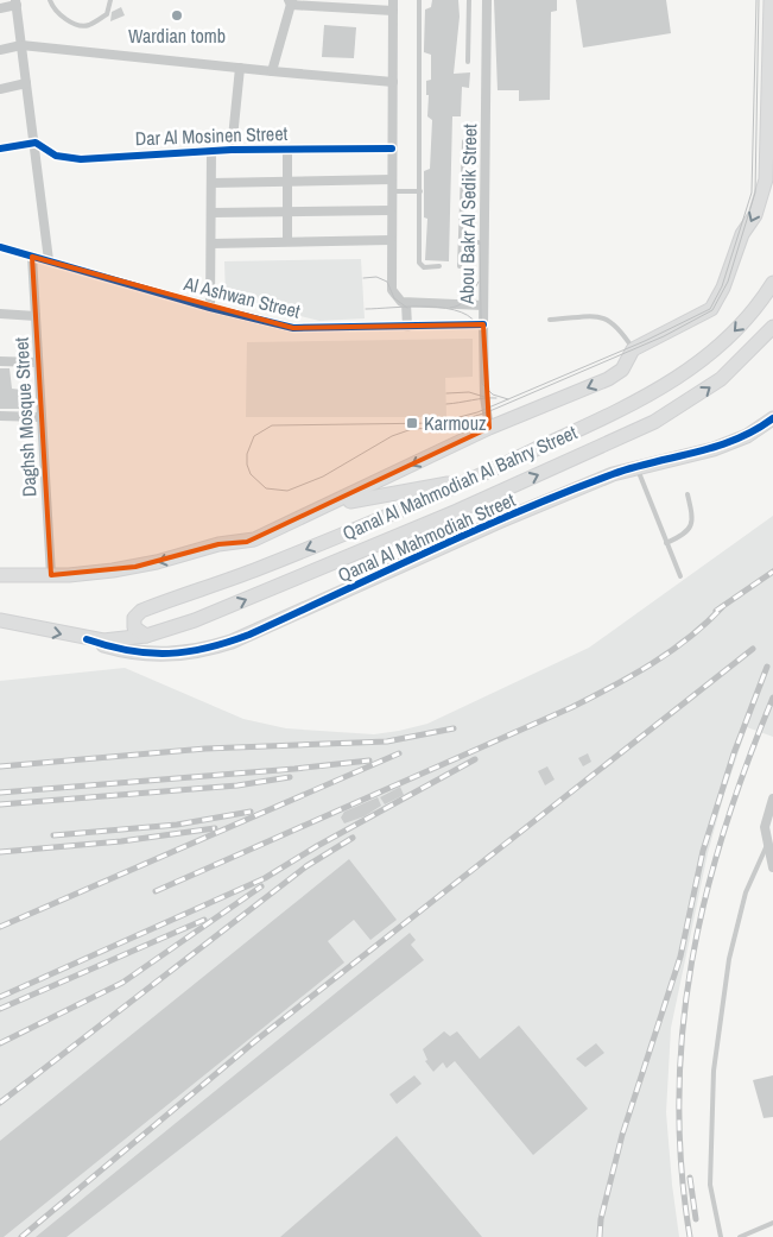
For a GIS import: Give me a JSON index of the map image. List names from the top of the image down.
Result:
{
  "streets": {
    "main road": ["Qanal Al Mahmodiah Al Bahry Street", "Qanal Al Mahmodiah Street"],
    "street": [
      "Dar Al Mosinen Street",
      "Abou Bakr Al Sedik Street",
      "Al Ashwan Street",
      "Daghsh Mosque Street"
    ]
  },
  "crossings": [
    ["Abou Bakr Al Sedik Street", "Al Ashwan Street"],
    ["Al Ashwan Street", "Daghsh Mosque Street"],
    ["Qanal Al Mahmodiah Al Bahry Street", "Qanal Al Mahmodiah Street"]
  ],
  "places": {
    "other": ["Wardian tomb"],
    "transit": ["Karmouz"]
  }
}
